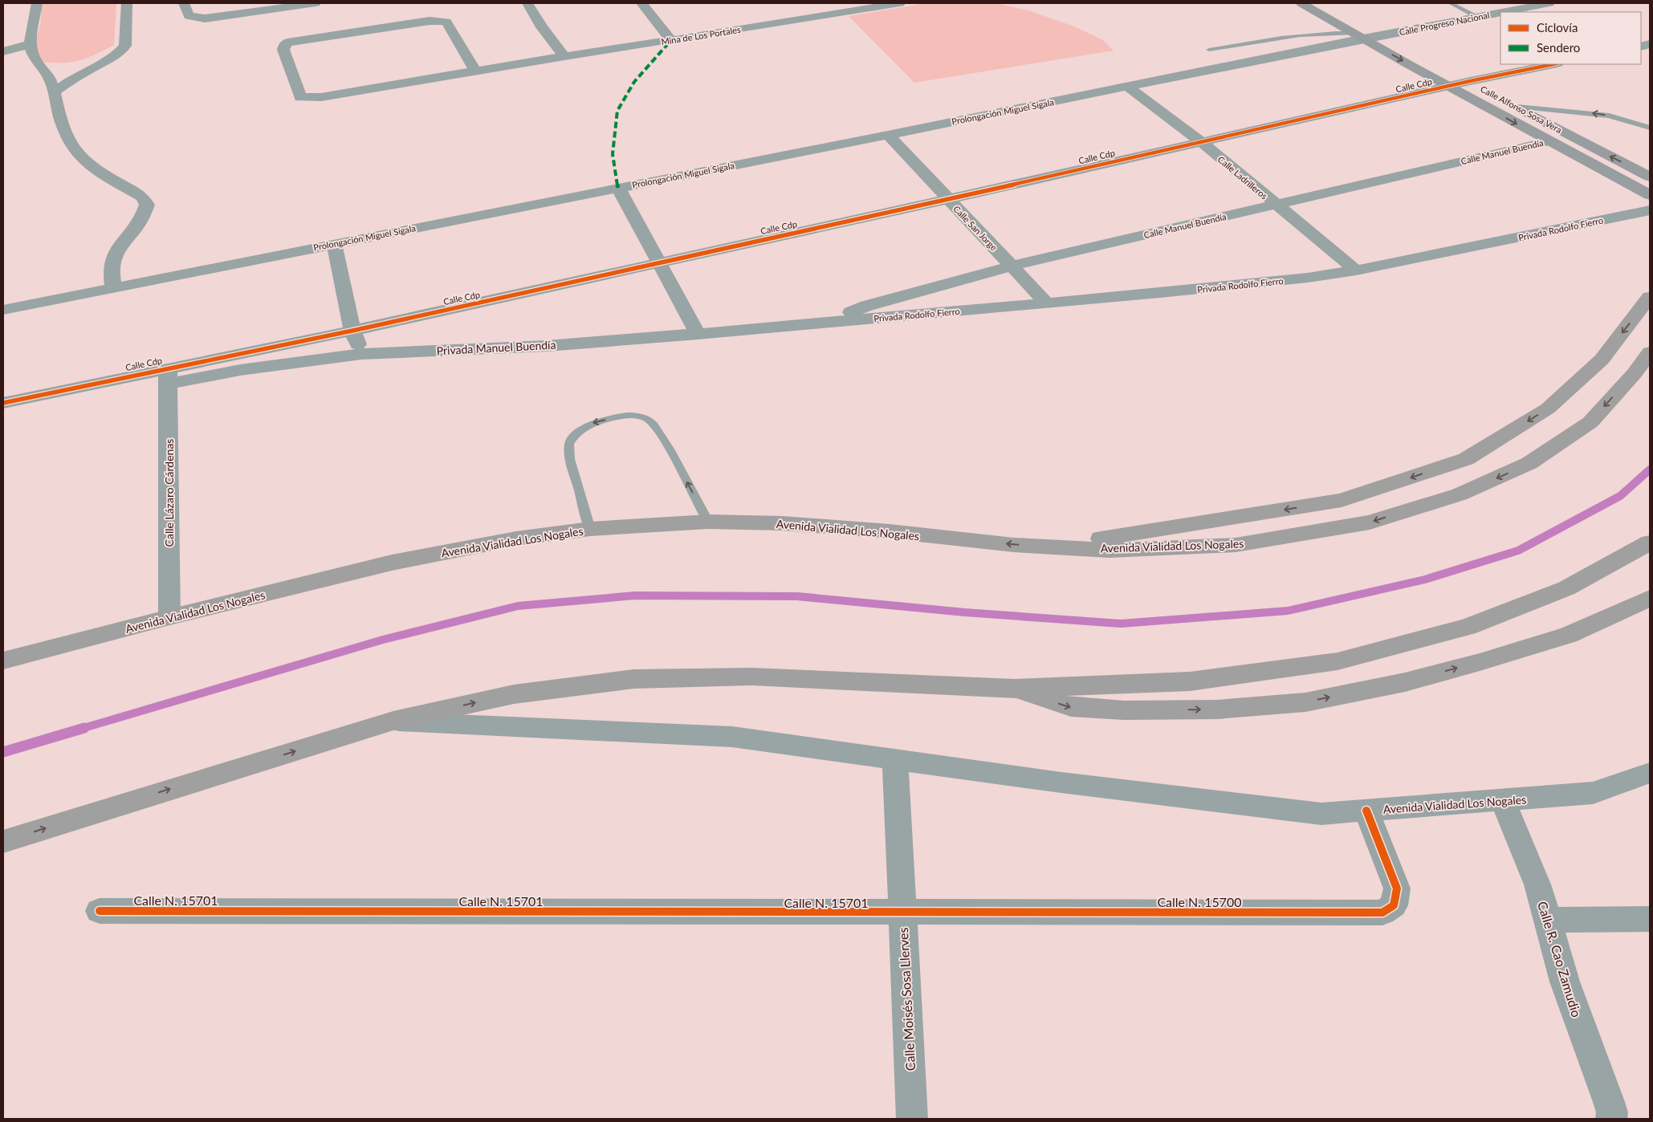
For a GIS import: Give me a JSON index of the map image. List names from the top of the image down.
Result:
{
  "streets": {
    "highway": ["Avenida Vialidad Los Nogales"],
    "main road": ["Calle Alfonso Sosa Vera"],
    "street": [
      "Calle Progreso Nacional",
      "Mina de Los Portales",
      "Calle Cdp",
      "Prolongación Miguel Sigala",
      "Calle Manuel Buendía",
      "Calle Ladrilleros",
      "Calle San Jorge",
      "Privada Rodolfo Fierro",
      "Privada Manuel Buendía",
      "Calle Lázaro Cárdenas",
      "Calle N. 15701",
      "Calle N. 15700",
      "Calle R. Cao Zamudio",
      "Calle Moisés Sosa Llerves"
    ]
  },
  "crossings": [
    ["Calle Progreso Nacional", "Calle Alfonso Sosa Vera"],
    ["Calle Progreso Nacional", "Prolongación Miguel Sigala"],
    ["Calle Cdp", "Calle Alfonso Sosa Vera"],
    ["Calle Cdp", "Calle Ladrilleros"],
    ["Calle Cdp", "Calle San Jorge"],
    ["Calle Cdp", "Privada Manuel Buendía"],
    ["Calle Cdp", "Calle Lázaro Cárdenas"],
    ["Calle Alfonso Sosa Vera", "Prolongación Miguel Sigala"],
    ["Calle Alfonso Sosa Vera", "Calle Manuel Buendía"],
    ["Prolongación Miguel Sigala", "Calle Ladrilleros"],
    ["Prolongación Miguel Sigala", "Calle San Jorge"],
    ["Calle Manuel Buendía", "Calle Ladrilleros"],
    ["Calle Manuel Buendía", "Calle San Jorge"],
    ["Calle Manuel Buendía", "Privada Rodolfo Fierro"],
    ["Calle Manuel Buendía", "Privada Manuel Buendía"],
    ["Calle Ladrilleros", "Privada Rodolfo Fierro"],
    ["Calle San Jorge", "Privada Rodolfo Fierro"],
    ["Privada Rodolfo Fierro", "Privada Manuel Buendía"],
    ["Privada Manuel Buendía", "Calle Lázaro Cárdenas"],
    ["Calle Lázaro Cárdenas", "Avenida Vialidad Los Nogales"],
    ["Avenida Vialidad Los Nogales", "Calle N. 15700"],
    ["Avenida Vialidad Los Nogales", "Calle R. Cao Zamudio"],
    ["Avenida Vialidad Los Nogales", "Calle Moisés Sosa Llerves"],
    ["Calle N. 15701", "Calle N. 15700"],
    ["Calle N. 15701", "Calle Moisés Sosa Llerves"],
    ["Calle N. 15700", "Calle Moisés Sosa Llerves"]
  ],
  "legend": ["Ciclovía", "Sendero"]
}
